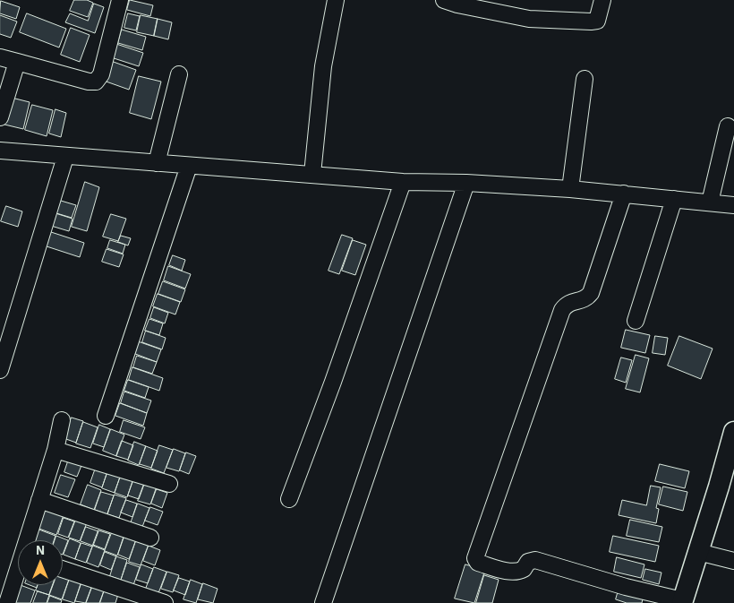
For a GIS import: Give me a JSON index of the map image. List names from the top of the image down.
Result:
{
  "north": "top"
}
